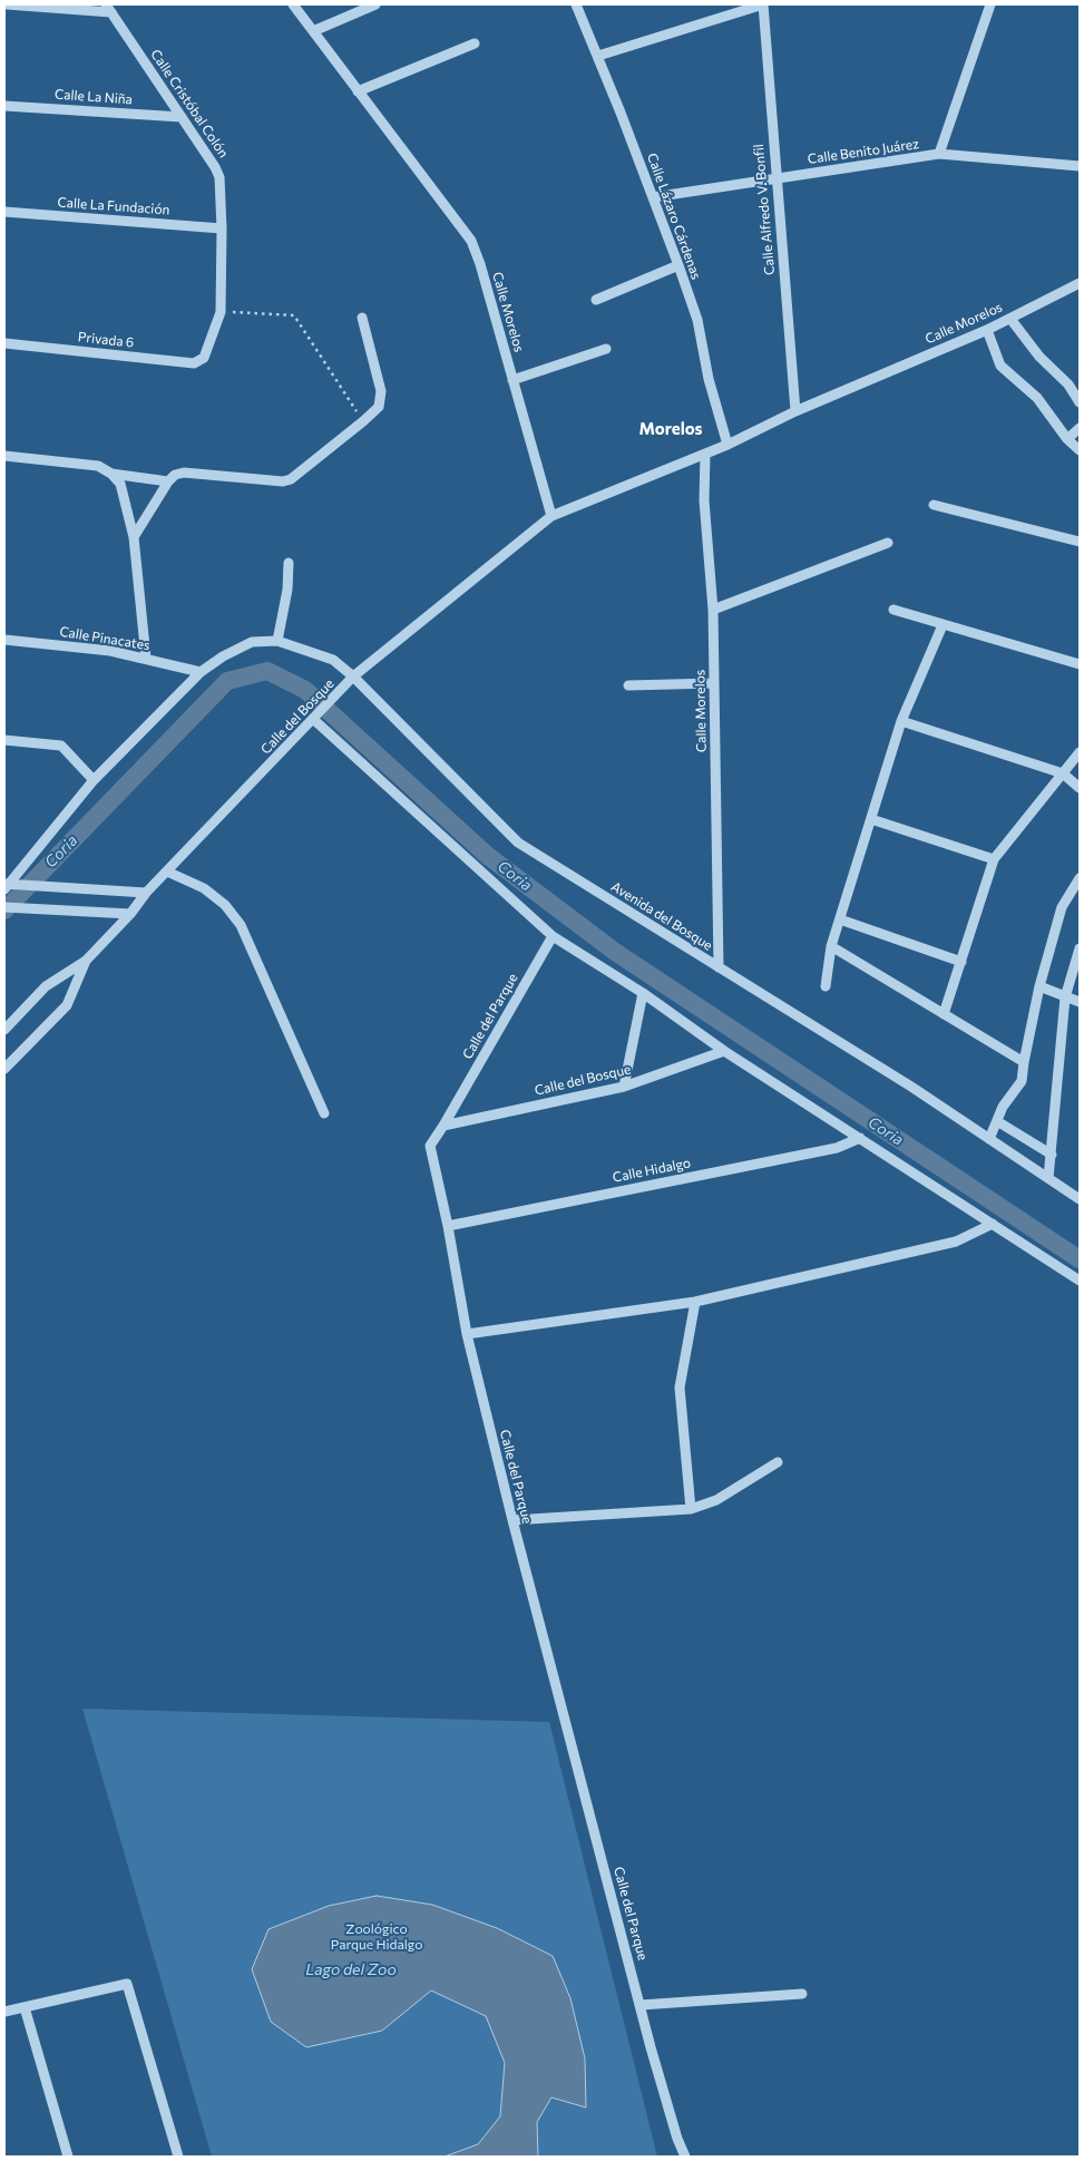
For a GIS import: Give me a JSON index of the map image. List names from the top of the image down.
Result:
{
  "streets": {
    "street": [
      "Calle La Niña",
      "Calle Cristóbal Colón",
      "Calle Benito Juárez",
      "Calle La Fundación",
      "Calle Alfredo V. Bonfil",
      "Calle Lázaro Cárdenas",
      "Calle Morelos",
      "Privada 6",
      "Calle Pinacates",
      "Calle del Bosque",
      "Avenida del Bosque",
      "Calle del Parque",
      "Calle Hidalgo"
    ]
  },
  "crossings": [
    ["Calle La Niña", "Calle Cristóbal Colón"],
    ["Calle Cristóbal Colón", "Calle La Fundación"],
    ["Calle Cristóbal Colón", "Privada 6"],
    ["Calle Benito Juárez", "Calle Alfredo V. Bonfil"],
    ["Calle Benito Juárez", "Calle Lázaro Cárdenas"],
    ["Calle Alfredo V. Bonfil", "Calle Morelos"],
    ["Calle Lázaro Cárdenas", "Calle Morelos"],
    ["Calle Morelos", "Calle del Bosque"],
    ["Calle Morelos", "Avenida del Bosque"],
    ["Calle Pinacates", "Avenida del Bosque"],
    ["Calle del Bosque", "Avenida del Bosque"],
    ["Calle del Bosque", "Calle del Parque"],
    ["Calle del Parque", "Calle Hidalgo"]
  ],
  "districts": ["Morelos"],
  "water": ["Coria", "Lago del Zoo"],
  "parks": ["Zoológico Parque Hidalgo"]
}
